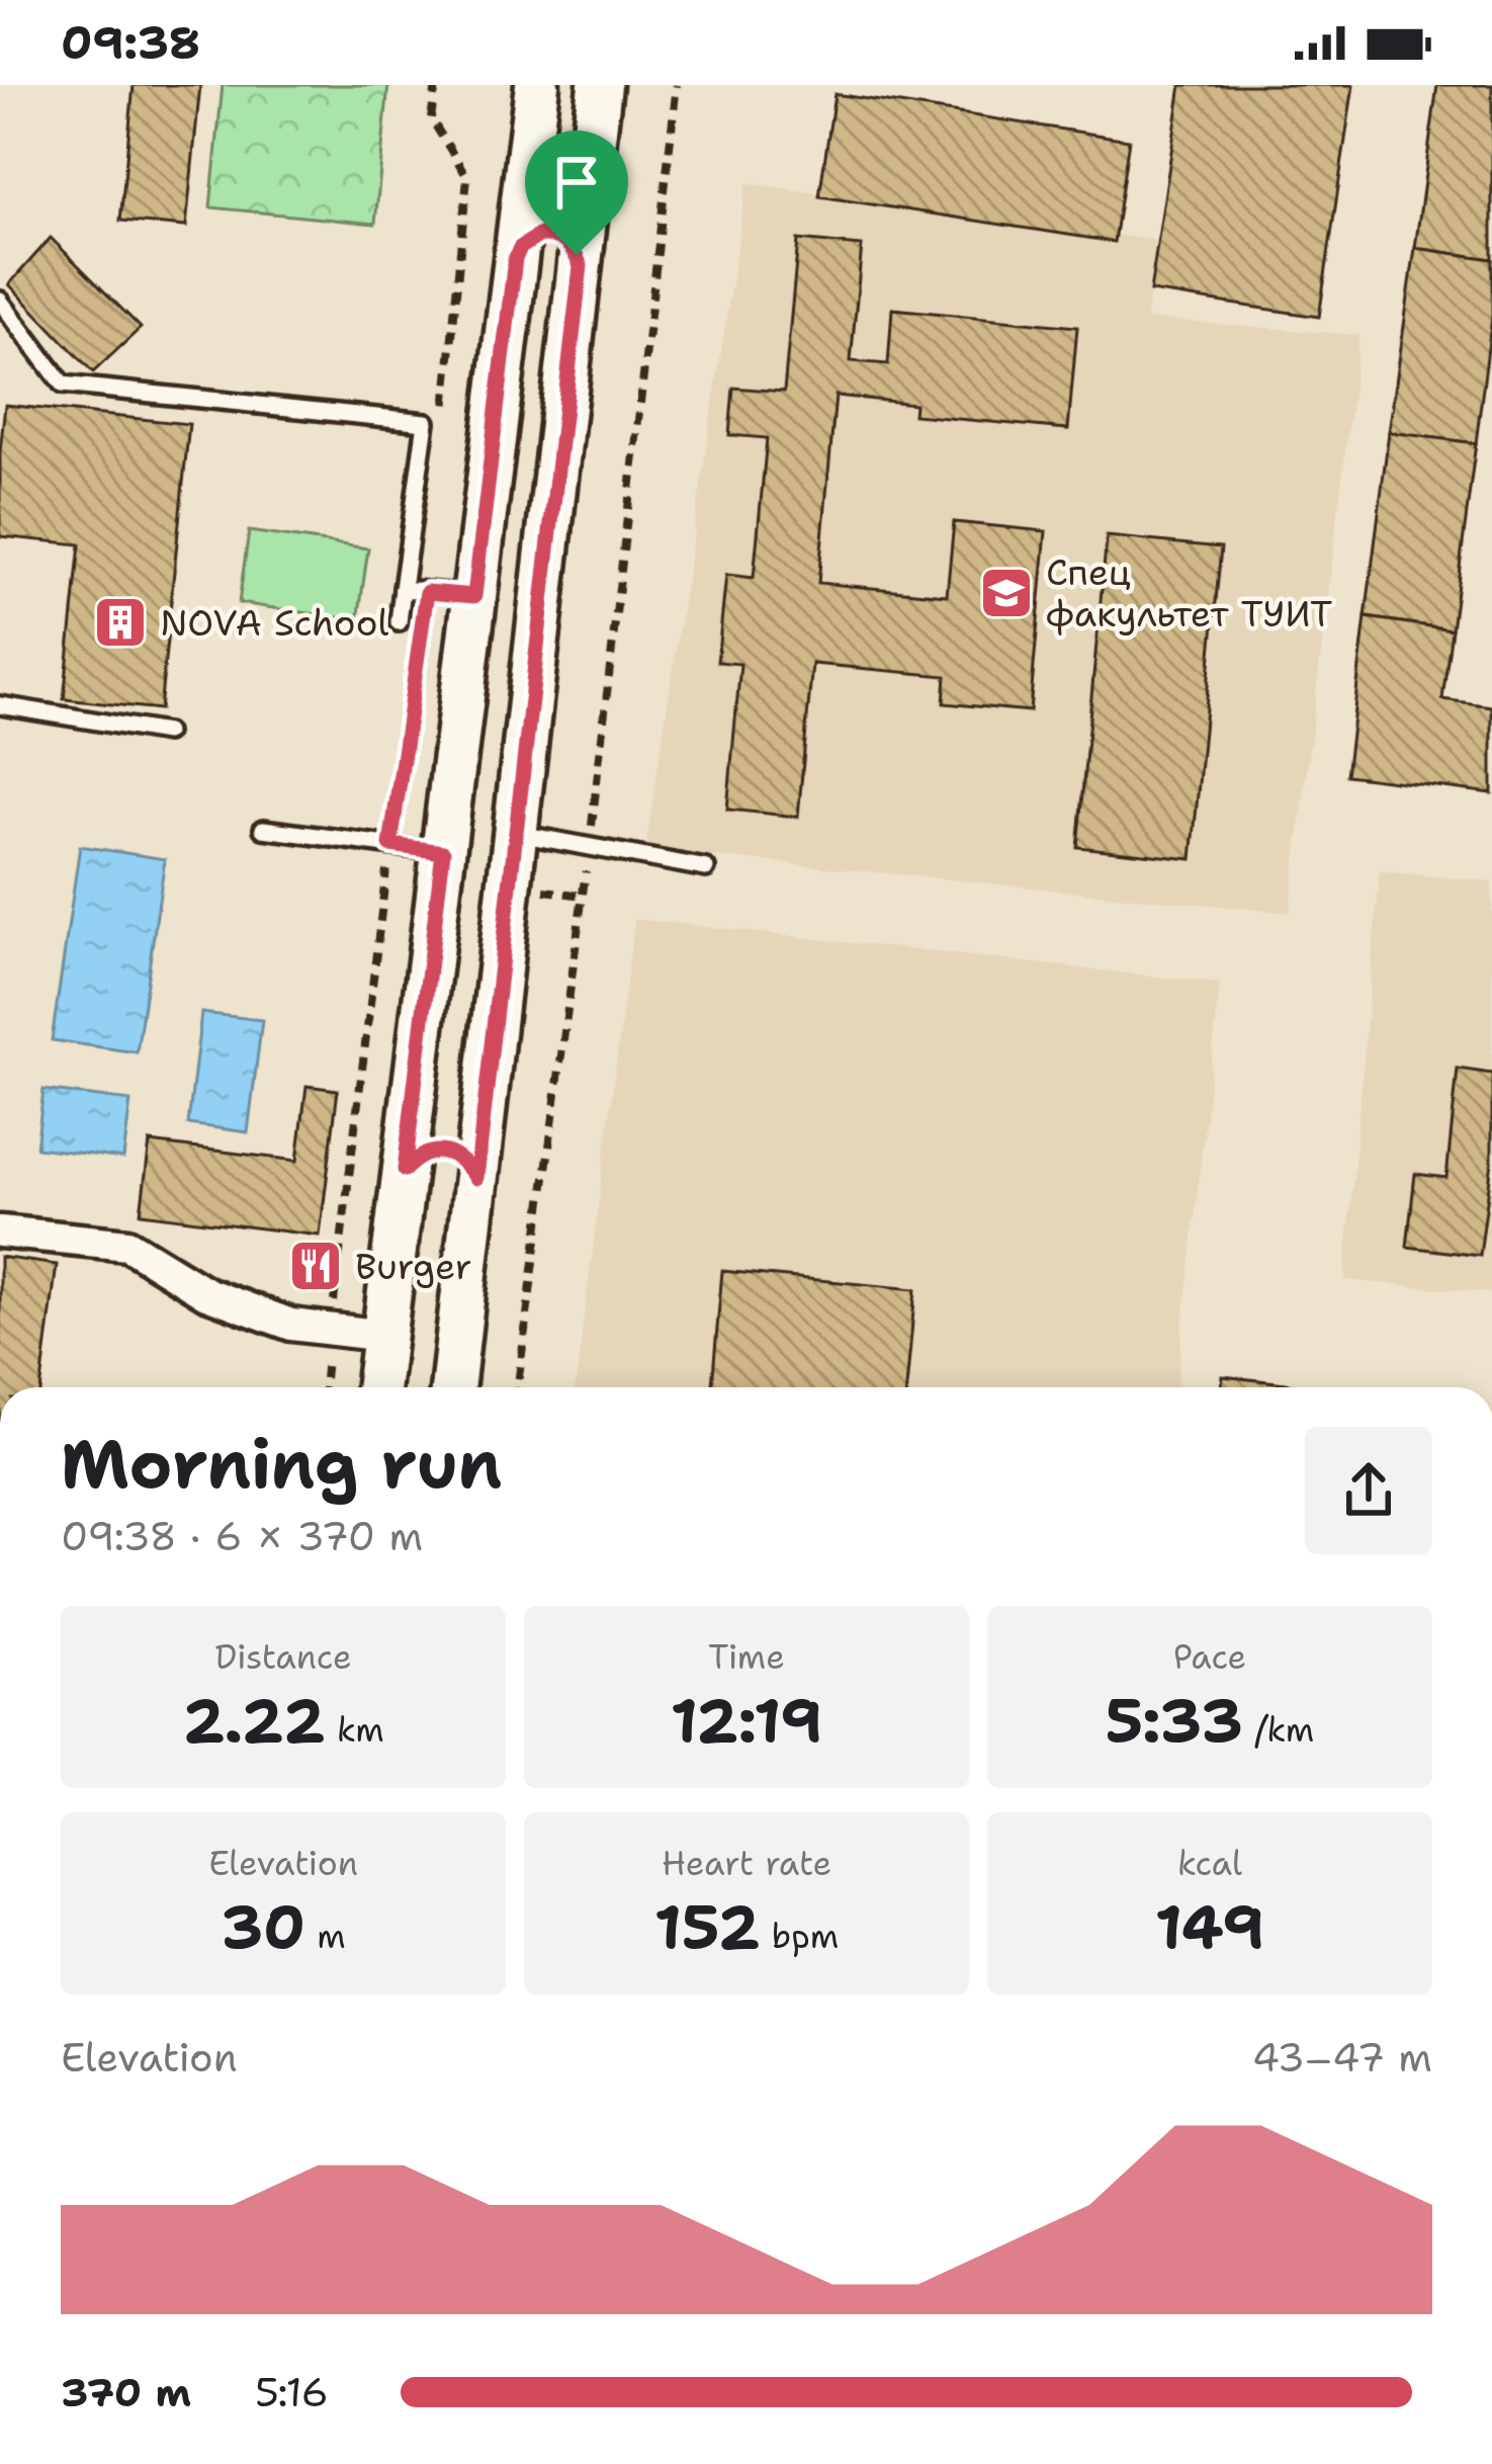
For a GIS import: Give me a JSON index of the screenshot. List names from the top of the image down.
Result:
{
  "places": {
    "school or university": ["Спец факультет ТУИТ"],
    "building": ["NOVA School"],
    "restaurant": ["Burger"]
  },
  "page": {
    "status": "09:38",
    "heading": ["Morning run", "09:38 · 6 × 370 m"],
    "stats": [
      ["Distance", "2.22 km"],
      ["Time", "12:19"],
      ["Pace", "5:33 /km"],
      ["Elevation", "30 m"],
      ["Heart rate", "152 bpm"],
      ["kcal", "149"]
    ],
    "chart": ["Elevation", "43–47 m"],
    "list": [
      {
        "name": "370 m",
        "note": "5:16"
      }
    ]
  }
}
